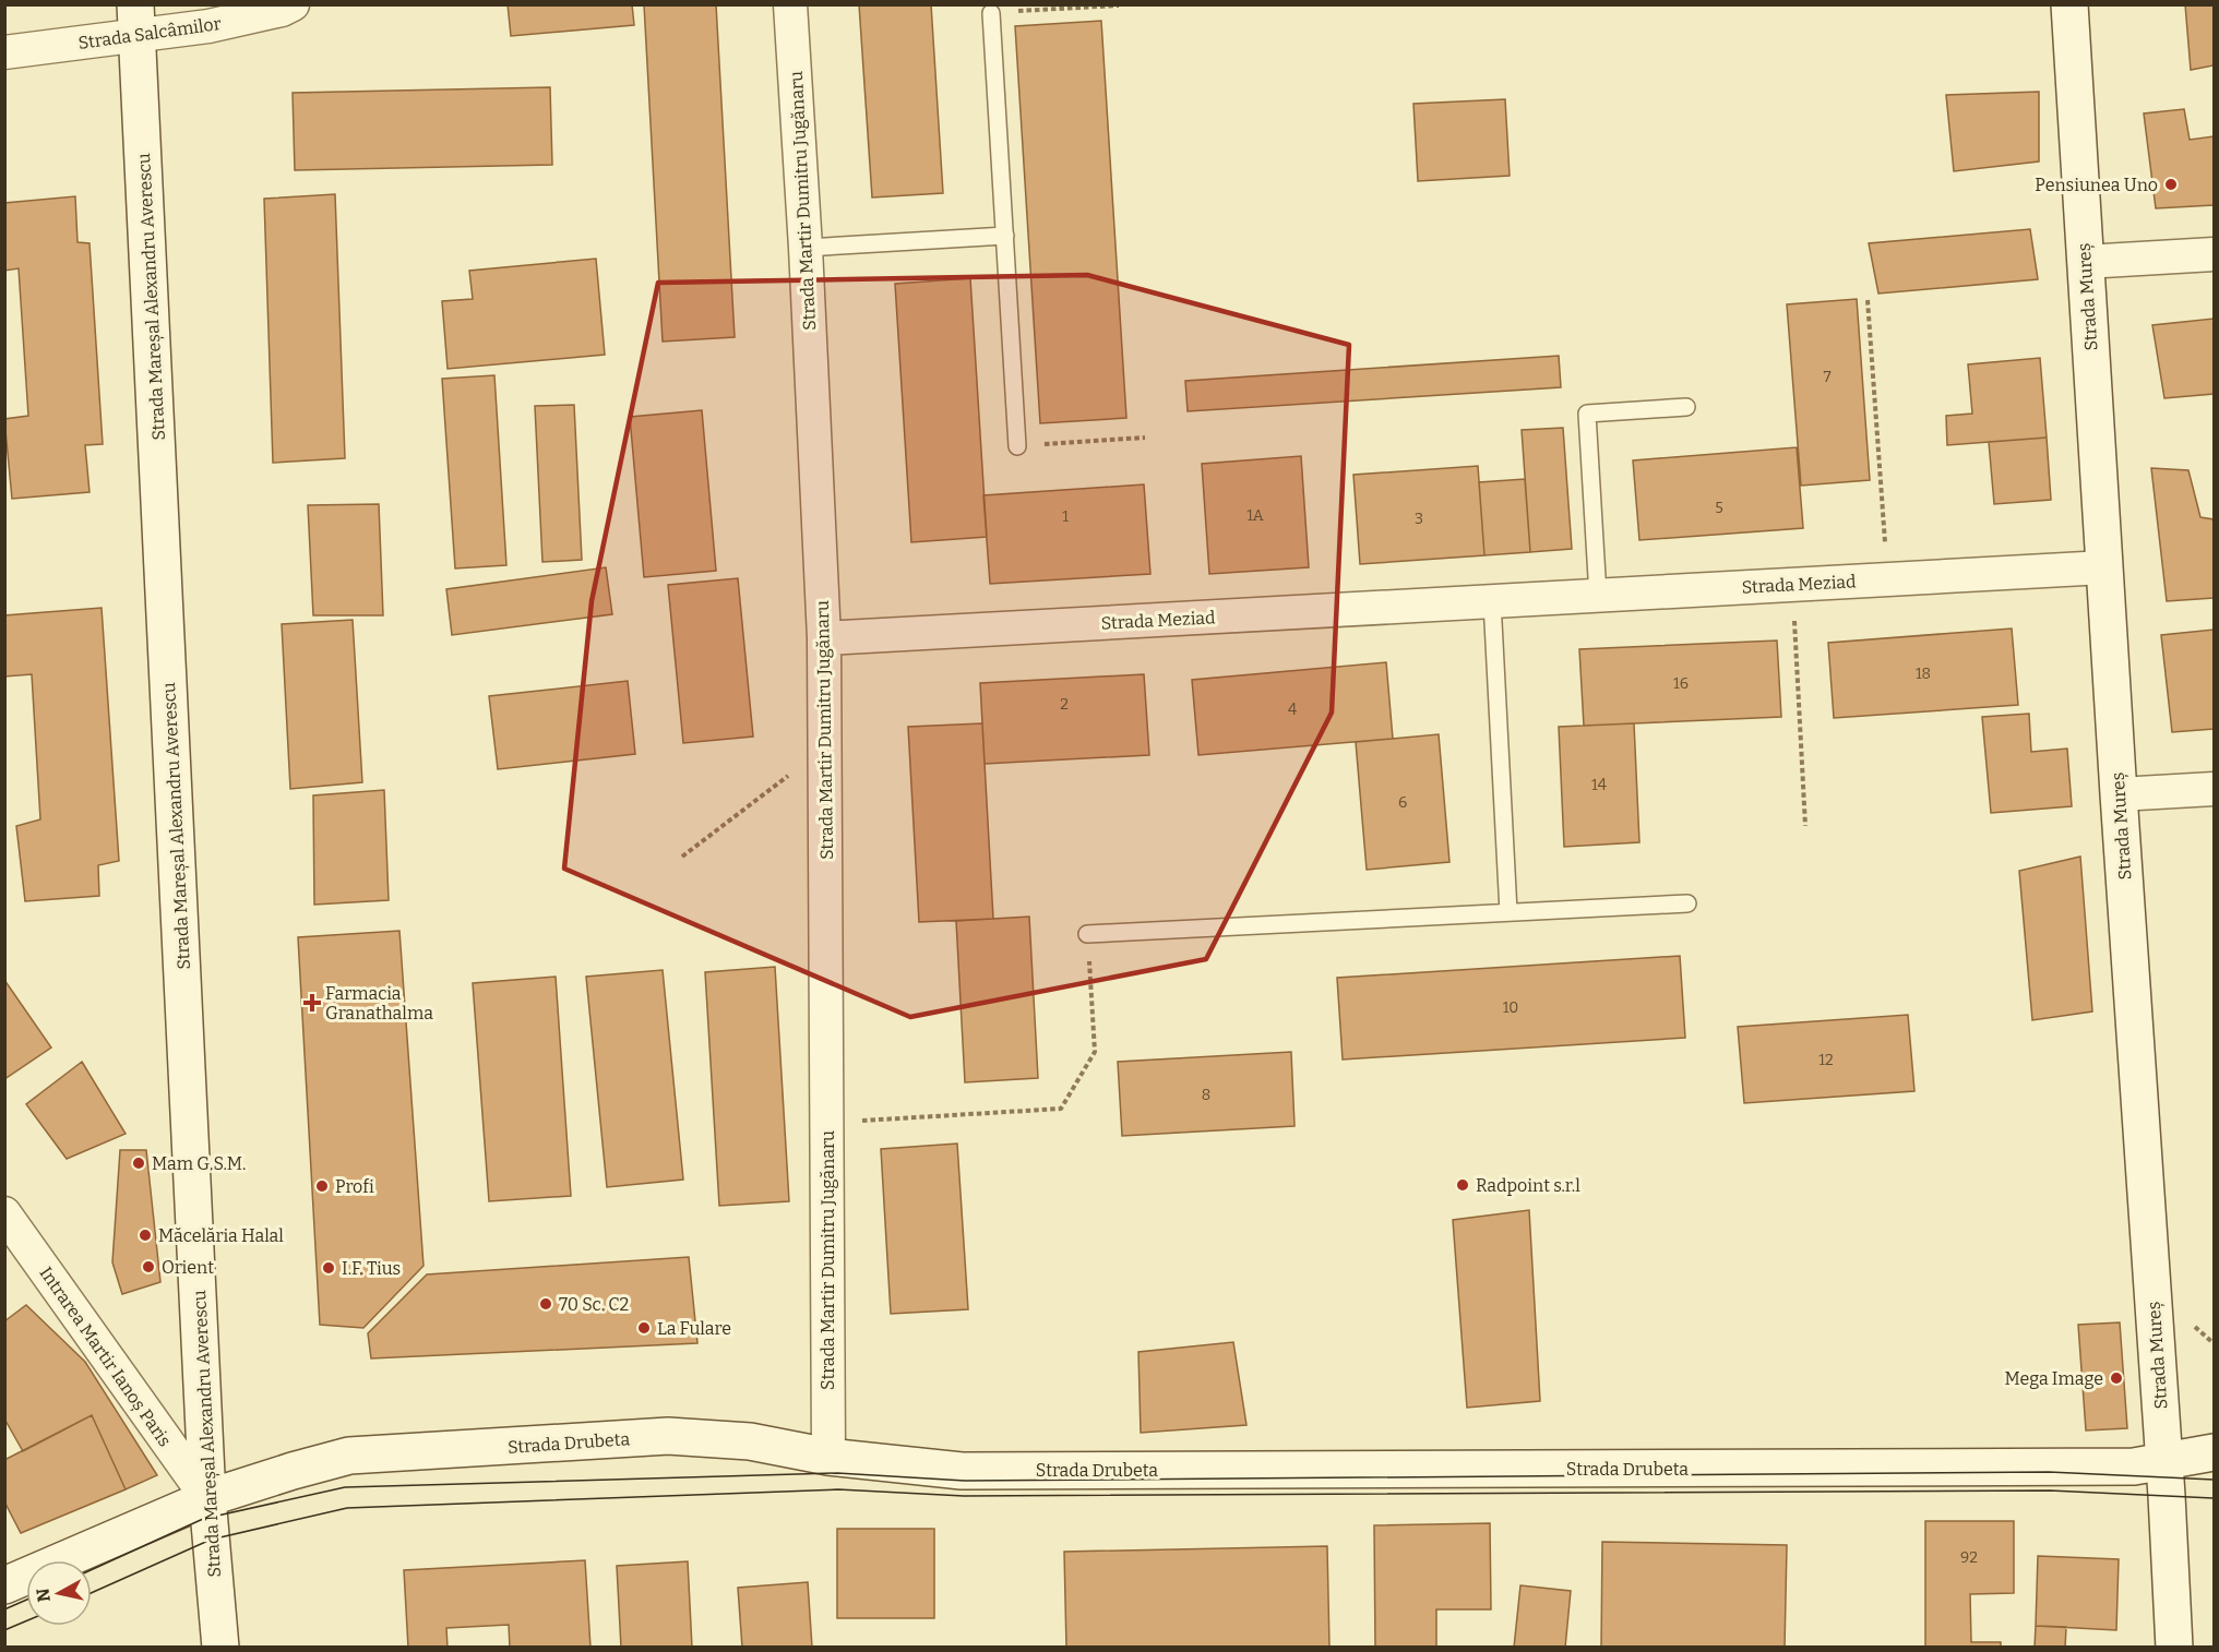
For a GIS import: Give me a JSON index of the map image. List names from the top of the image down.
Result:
{
  "streets": {
    "street": [
      "Strada Salcâmilor",
      "Strada Martir Dumitru Jugănaru",
      "Strada Mareșal Alexandru Averescu",
      "Strada Mureș",
      "Strada Meziad",
      "Intrarea Martir Ianoș Paris",
      "Strada Drubeta"
    ]
  },
  "crossings": [
    ["Strada Salcâmilor", "Strada Mareșal Alexandru Averescu"],
    ["Strada Martir Dumitru Jugănaru", "Strada Meziad"],
    ["Strada Martir Dumitru Jugănaru", "Strada Drubeta"],
    ["Strada Mareșal Alexandru Averescu", "Intrarea Martir Ianoș Paris"],
    ["Strada Mareșal Alexandru Averescu", "Strada Drubeta"],
    ["Strada Mureș", "Strada Meziad"],
    ["Strada Mureș", "Strada Drubeta"],
    ["Intrarea Martir Ianoș Paris", "Strada Drubeta"]
  ],
  "places": {
    "other": [
      "Pensiunea Uno",
      "Mam G.S.M.",
      "Radpoint s.r.l",
      "Profi",
      "Măcelăria Halal",
      "Orient",
      "I.F. Tius",
      "70 Sc. C2",
      "La Fulare",
      "Mega Image"
    ],
    "health": ["Farmacia Granathalma"]
  },
  "house_numbers": [
    "7",
    "5",
    "1A",
    "1",
    "3",
    "18",
    "16",
    "2",
    "4",
    "14",
    "6",
    "10",
    "12",
    "8",
    "92"
  ],
  "north": "left"
}
